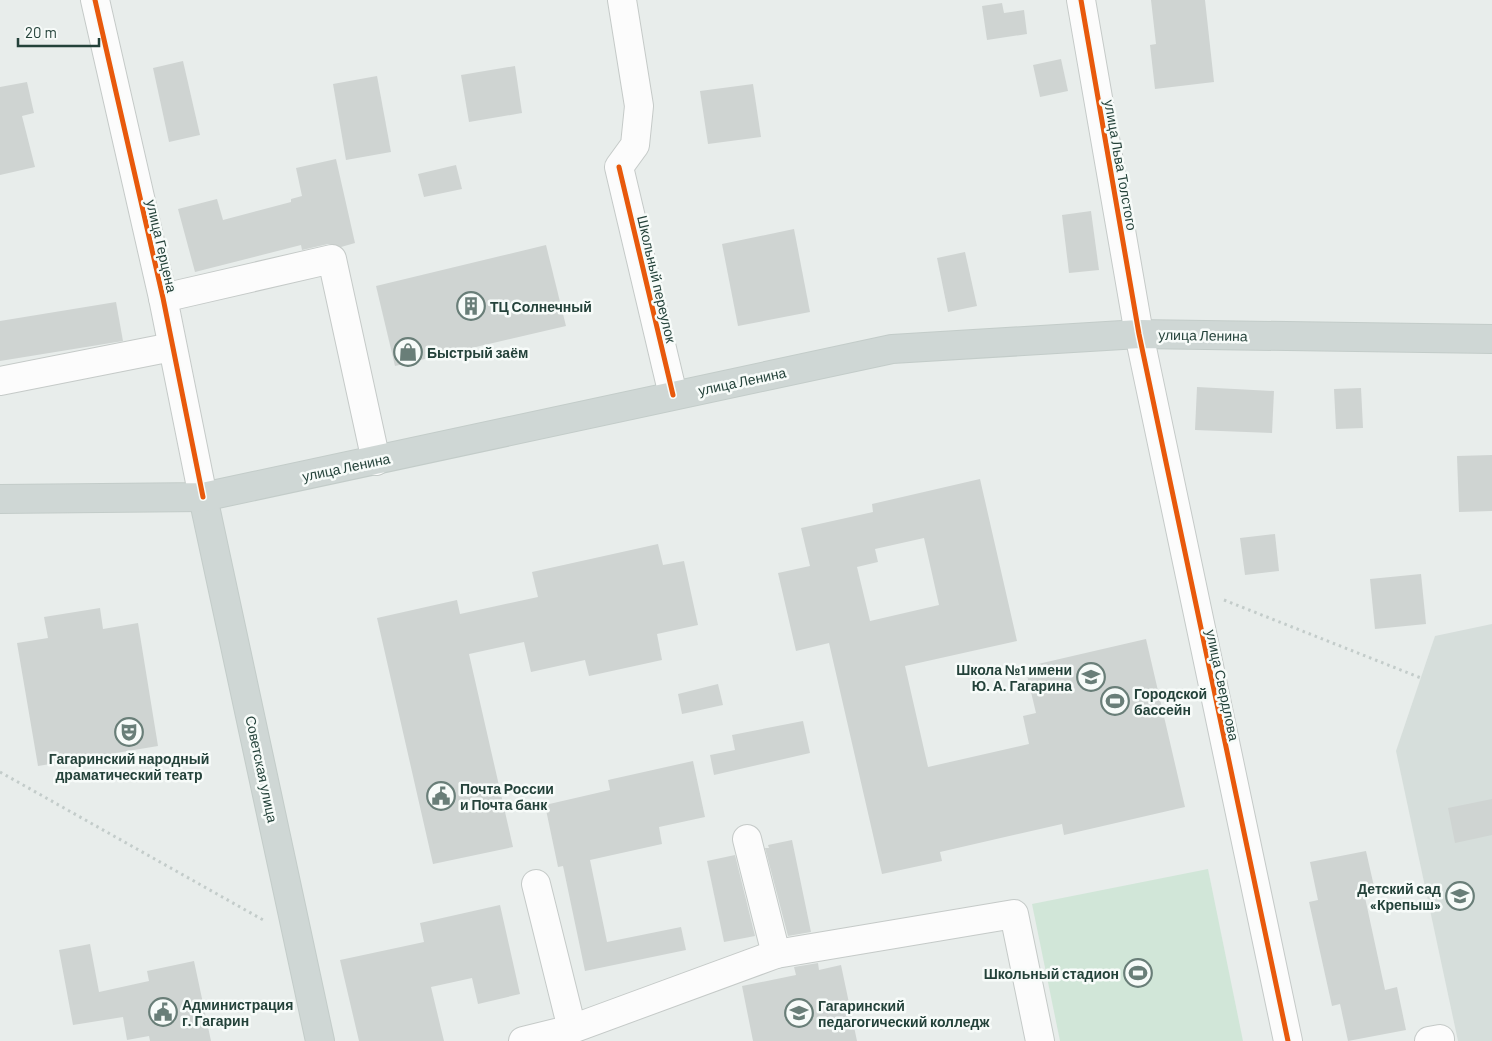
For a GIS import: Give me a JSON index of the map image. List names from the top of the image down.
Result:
{
  "streets": {
    "main road": ["улица Ленина", "Советская улица"],
    "street": [
      "улица Льва Толстого",
      "улица Герцена",
      "Школьный переулок",
      "улица Свердлова"
    ]
  },
  "crossings": [
    ["улица Льва Толстого", "улица Ленина"],
    ["улица Льва Толстого", "улица Свердлова"],
    ["улица Герцена", "улица Ленина"],
    ["улица Герцена", "Советская улица"],
    ["Школьный переулок", "улица Ленина"],
    ["улица Ленина", "улица Свердлова"],
    ["улица Ленина", "Советская улица"]
  ],
  "places": {
    "building": ["ТЦ Солнечный"],
    "shop": ["Быстрый заём"],
    "school or university": ["Школа №1 имени Ю. А. Гагарина", "Детский сад «Крепыш»", "Гагаринский педагогический колледж"],
    "sports": ["Городской бассейн", "Школьный стадион"],
    "theatre": ["Гагаринский народный драматический театр"],
    "public building": ["Почта России и Почта банк", "Администрация г. Гагарин"]
  },
  "scale_bar": "20 m"
}
